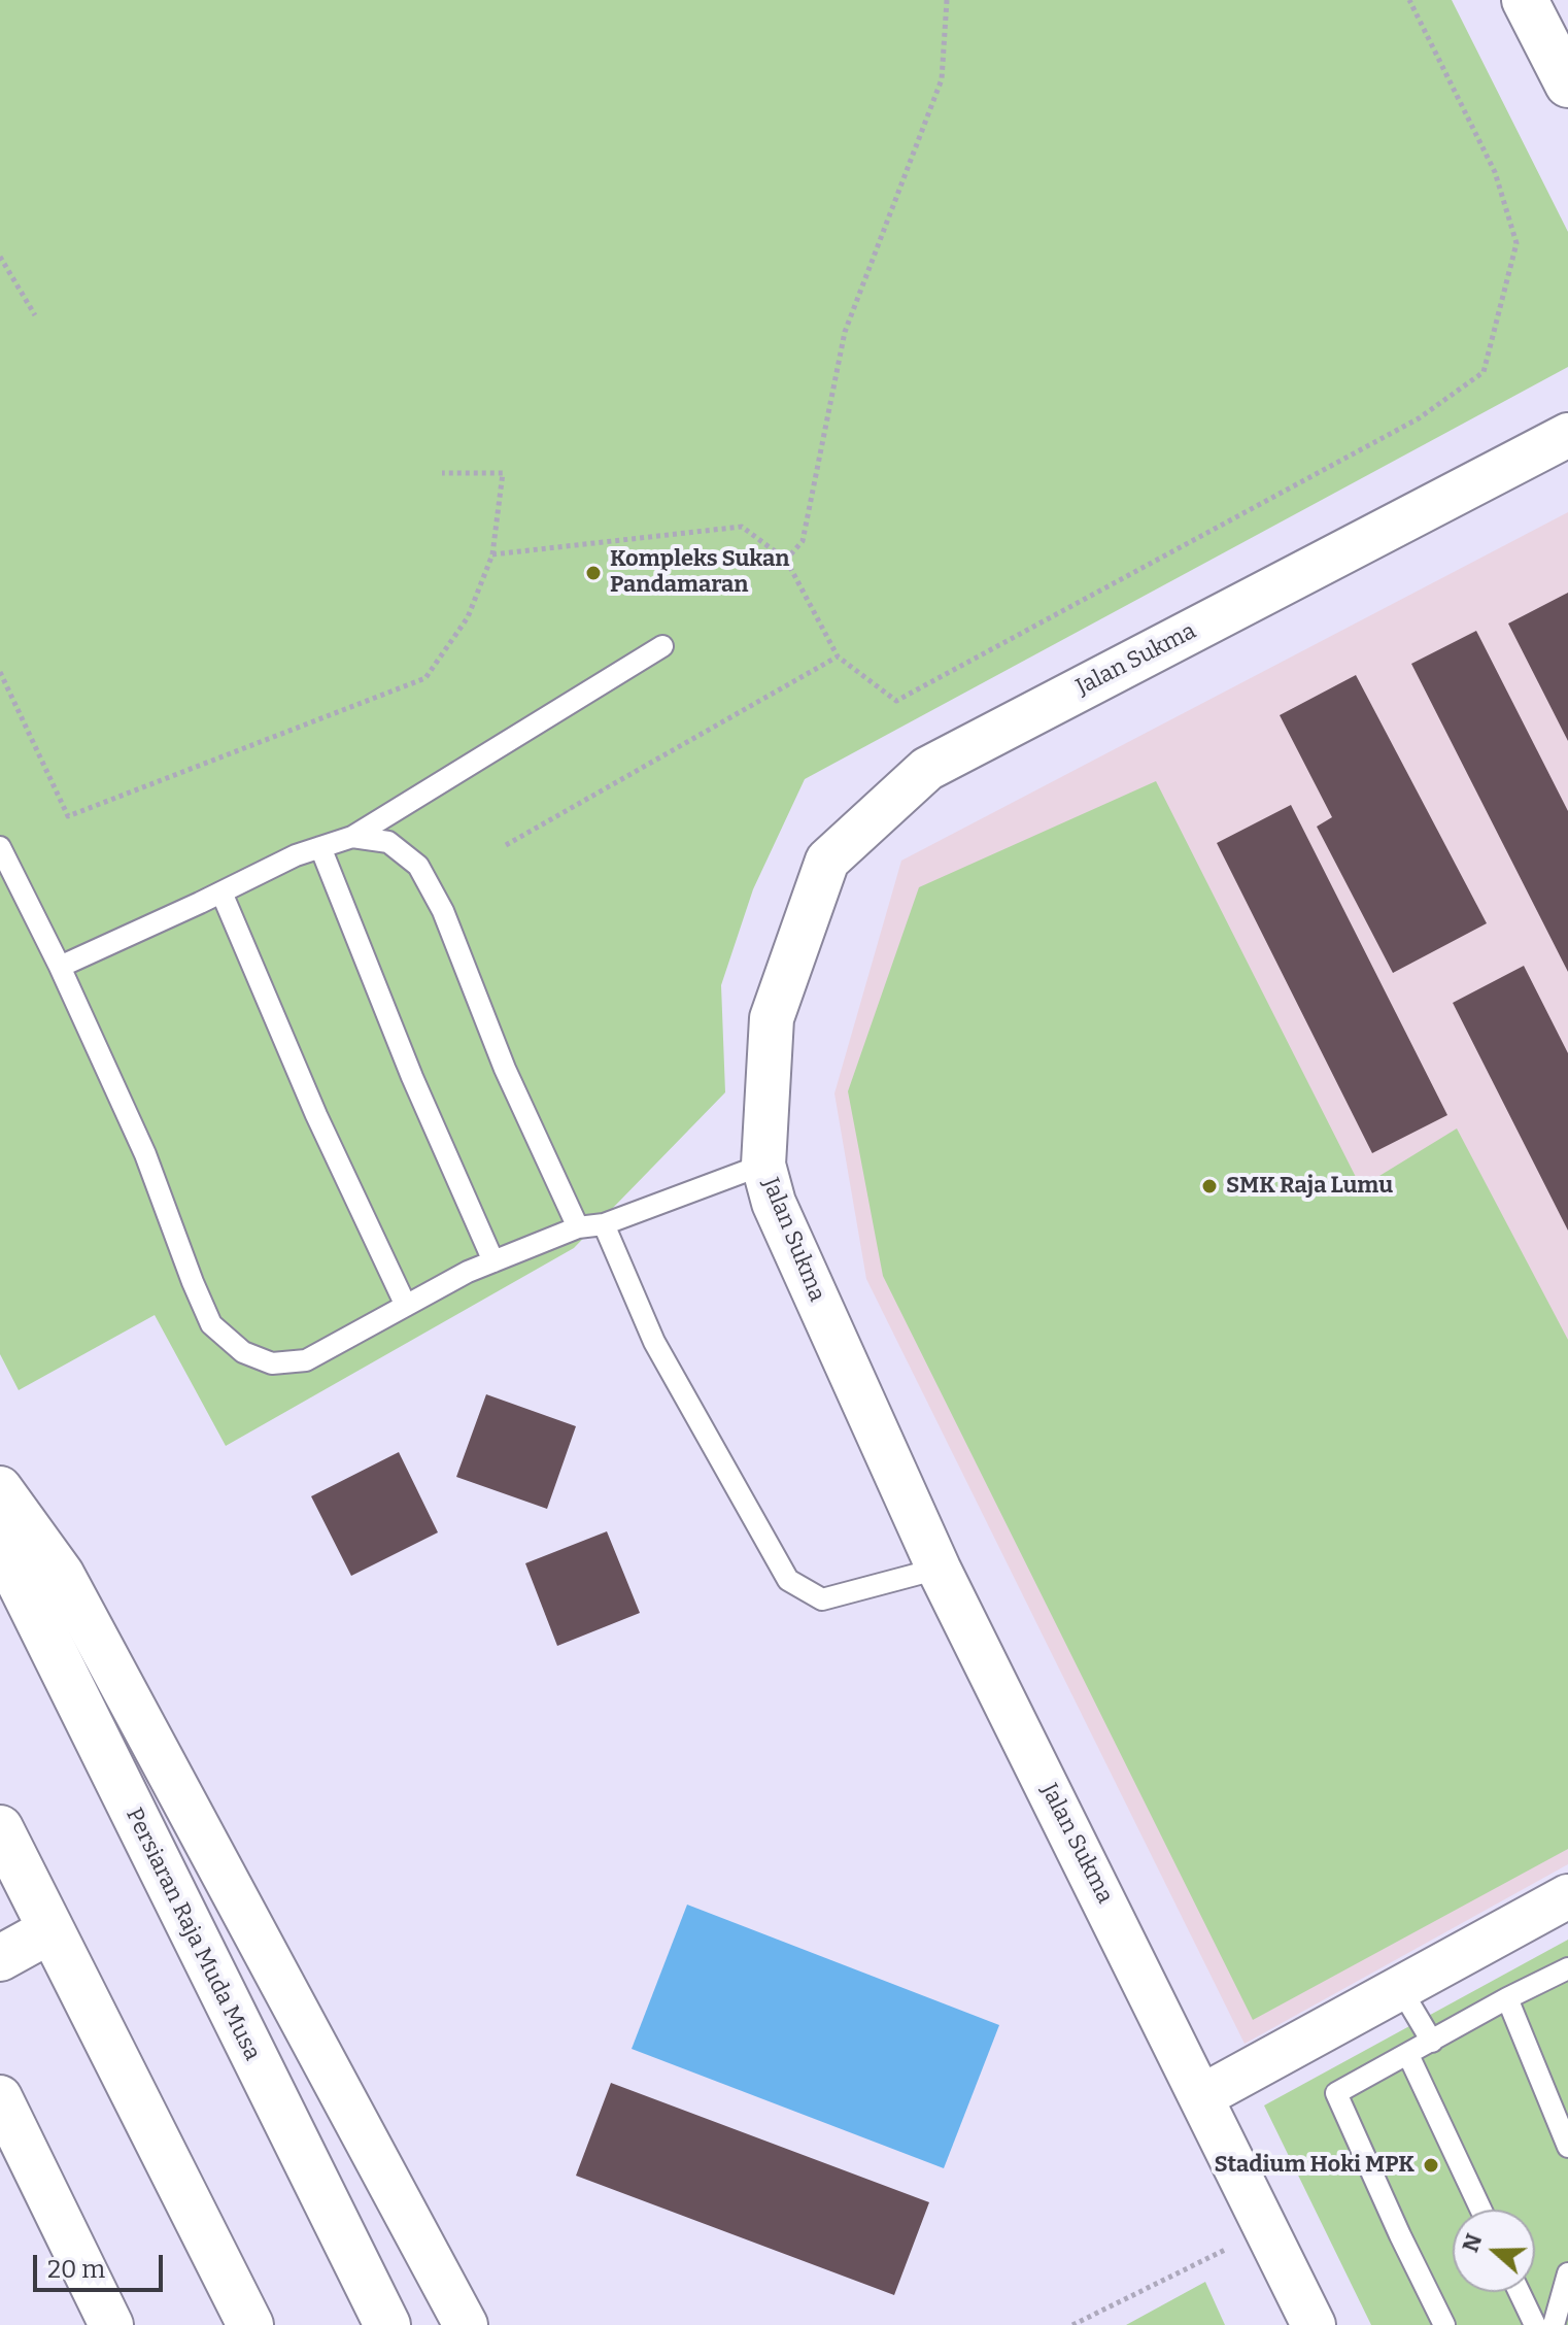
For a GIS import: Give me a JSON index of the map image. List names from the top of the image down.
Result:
{
  "streets": {
    "main road": ["Persiaran Raja Muda Musa"],
    "street": ["Jalan Sukma"]
  },
  "places": ["Kompleks Sukan Pandamaran", "SMK Raja Lumu", "Stadium Hoki MPK"],
  "scale_bar": "20 m",
  "north": "left"
}
